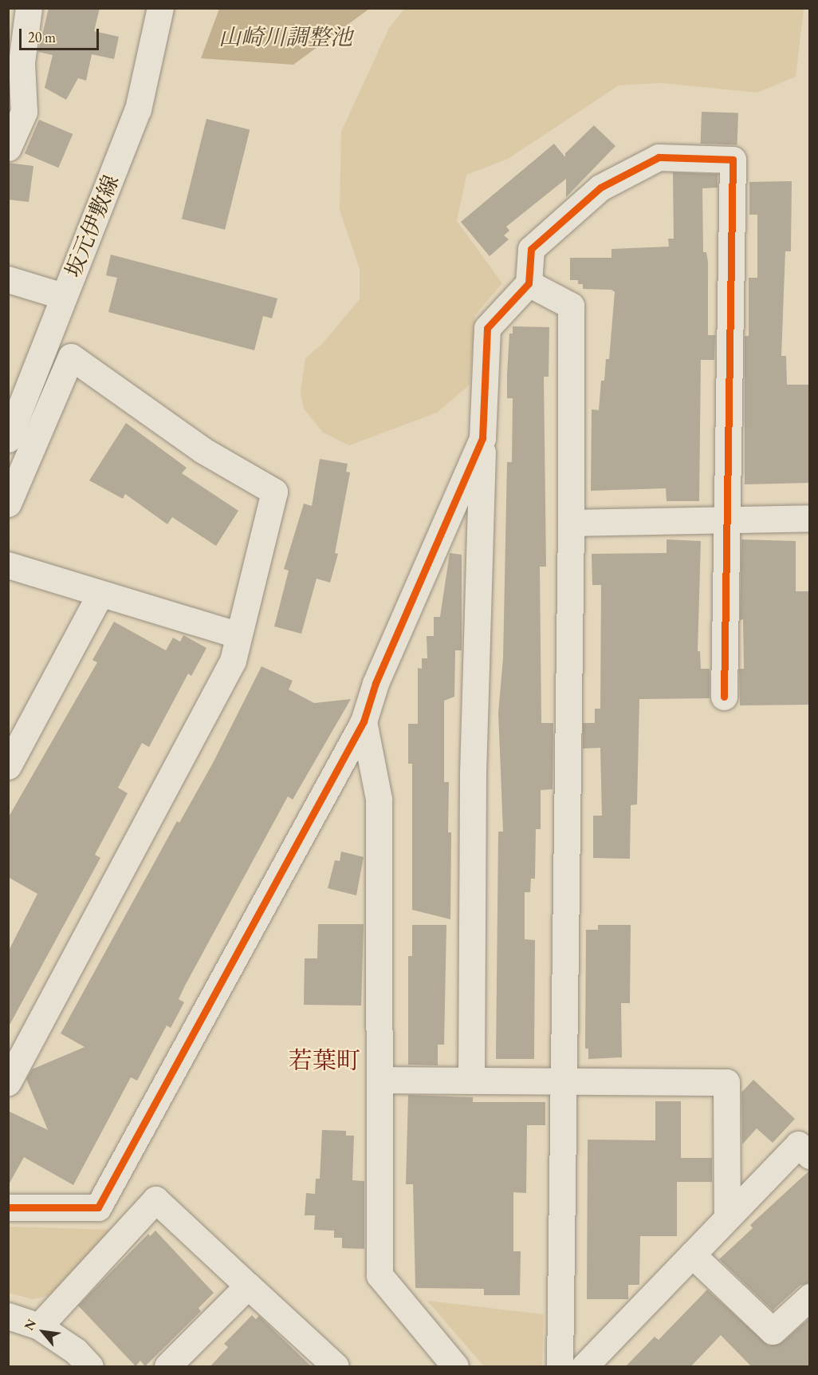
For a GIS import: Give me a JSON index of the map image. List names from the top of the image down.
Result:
{
  "streets": {
    "street": ["坂元伊敷線"]
  },
  "districts": ["若葉町"],
  "water": ["山崎川調整池"],
  "scale_bar": "20 m",
  "north": "top left"
}
